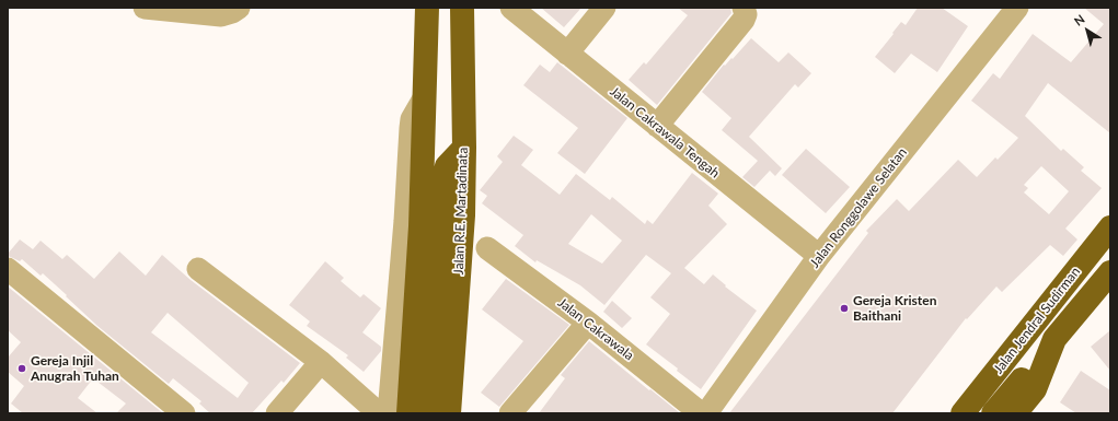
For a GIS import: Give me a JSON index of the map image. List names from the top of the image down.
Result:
{
  "streets": {
    "highway": ["Jalan R.E. Martadinata", "Jalan Jendral Sudirman"],
    "street": ["Jalan Cakrawala Tengah", "Jalan Ronggolawe Selatan", "Jalan Cakrawala"]
  },
  "crossings": [
    ["Jalan Cakrawala Tengah", "Jalan Ronggolawe Selatan"]
  ],
  "places": ["Gereja Kristen Baithani", "Gereja Injil Anugrah Tuhan"],
  "north": "top left"
}
